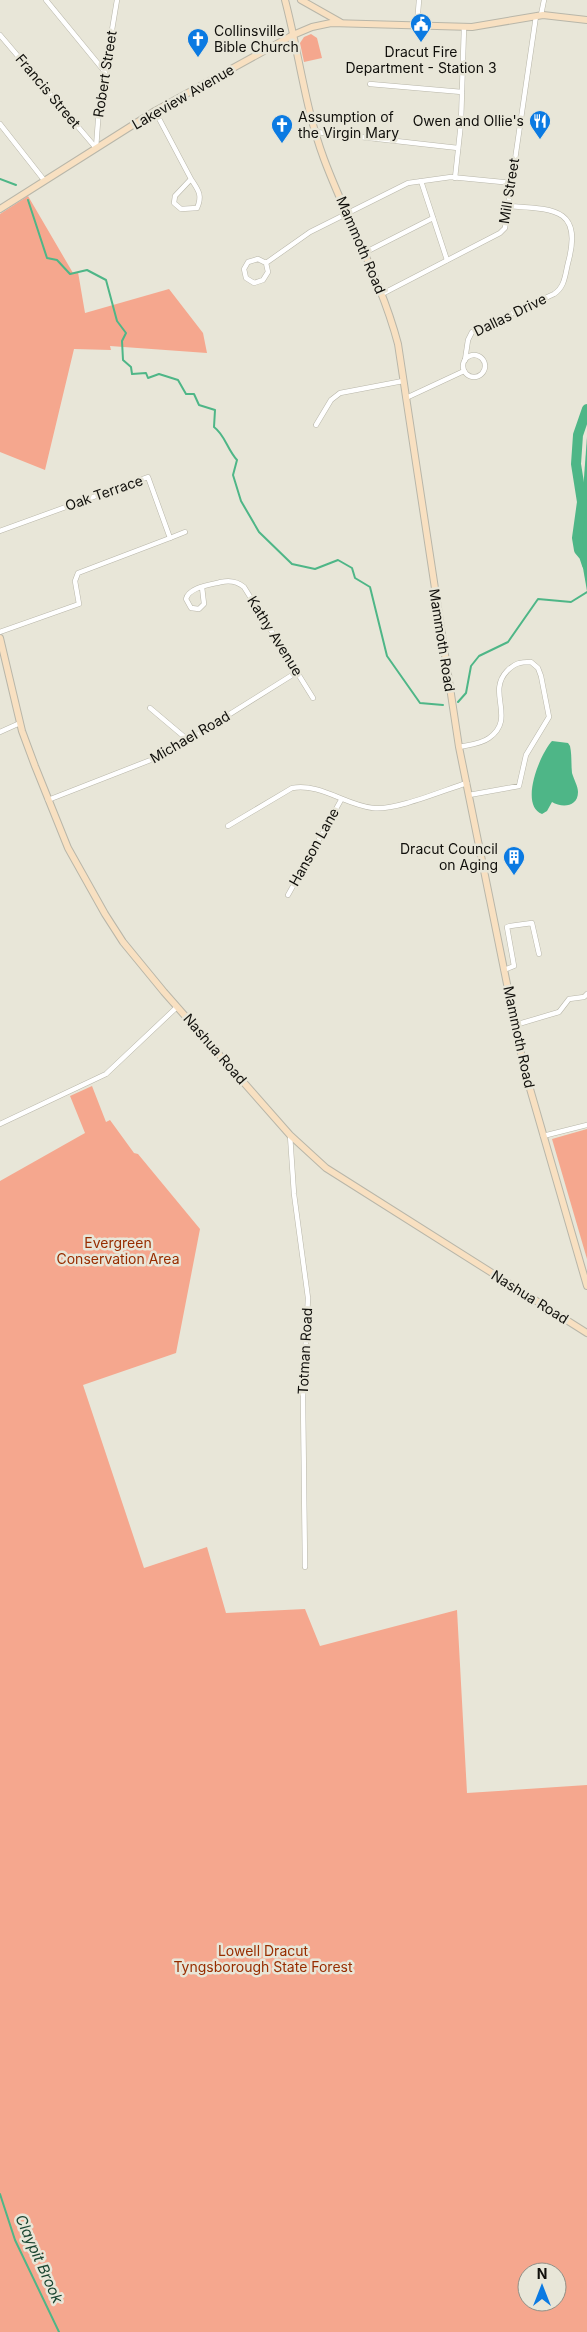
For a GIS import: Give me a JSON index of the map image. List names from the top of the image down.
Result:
{
  "streets": {
    "main road": ["Lakeview Avenue", "Mammoth Road", "Nashua Road"],
    "street": [
      "Robert Street",
      "Francis Street",
      "Mill Street",
      "Dallas Drive",
      "Oak Terrace",
      "Kathy Avenue",
      "Michael Road",
      "Hanson Lane",
      "Totman Road"
    ]
  },
  "crossings": [
    ["Robert Street", "Francis Street"],
    ["Robert Street", "Lakeview Avenue"],
    ["Francis Street", "Lakeview Avenue"],
    ["Lakeview Avenue", "Mill Street"],
    ["Lakeview Avenue", "Mammoth Road"],
    ["Mill Street", "Mammoth Road"],
    ["Mill Street", "Dallas Drive"],
    ["Mammoth Road", "Dallas Drive"],
    ["Kathy Avenue", "Michael Road"],
    ["Michael Road", "Nashua Road"],
    ["Nashua Road", "Totman Road"]
  ],
  "water": ["Claypit Brook"],
  "parks": ["Evergreen Conservation Area", "Lowell Dracut Tyngsborough State Forest"],
  "places": {
    "public building": ["Dracut Fire Department - Station 3"],
    "church": ["Collinsville Bible Church", "Assumption of the Virgin Mary"],
    "restaurant": ["Owen and Ollie's"],
    "building": ["Dracut Council on Aging"]
  },
  "north": "top"
}
